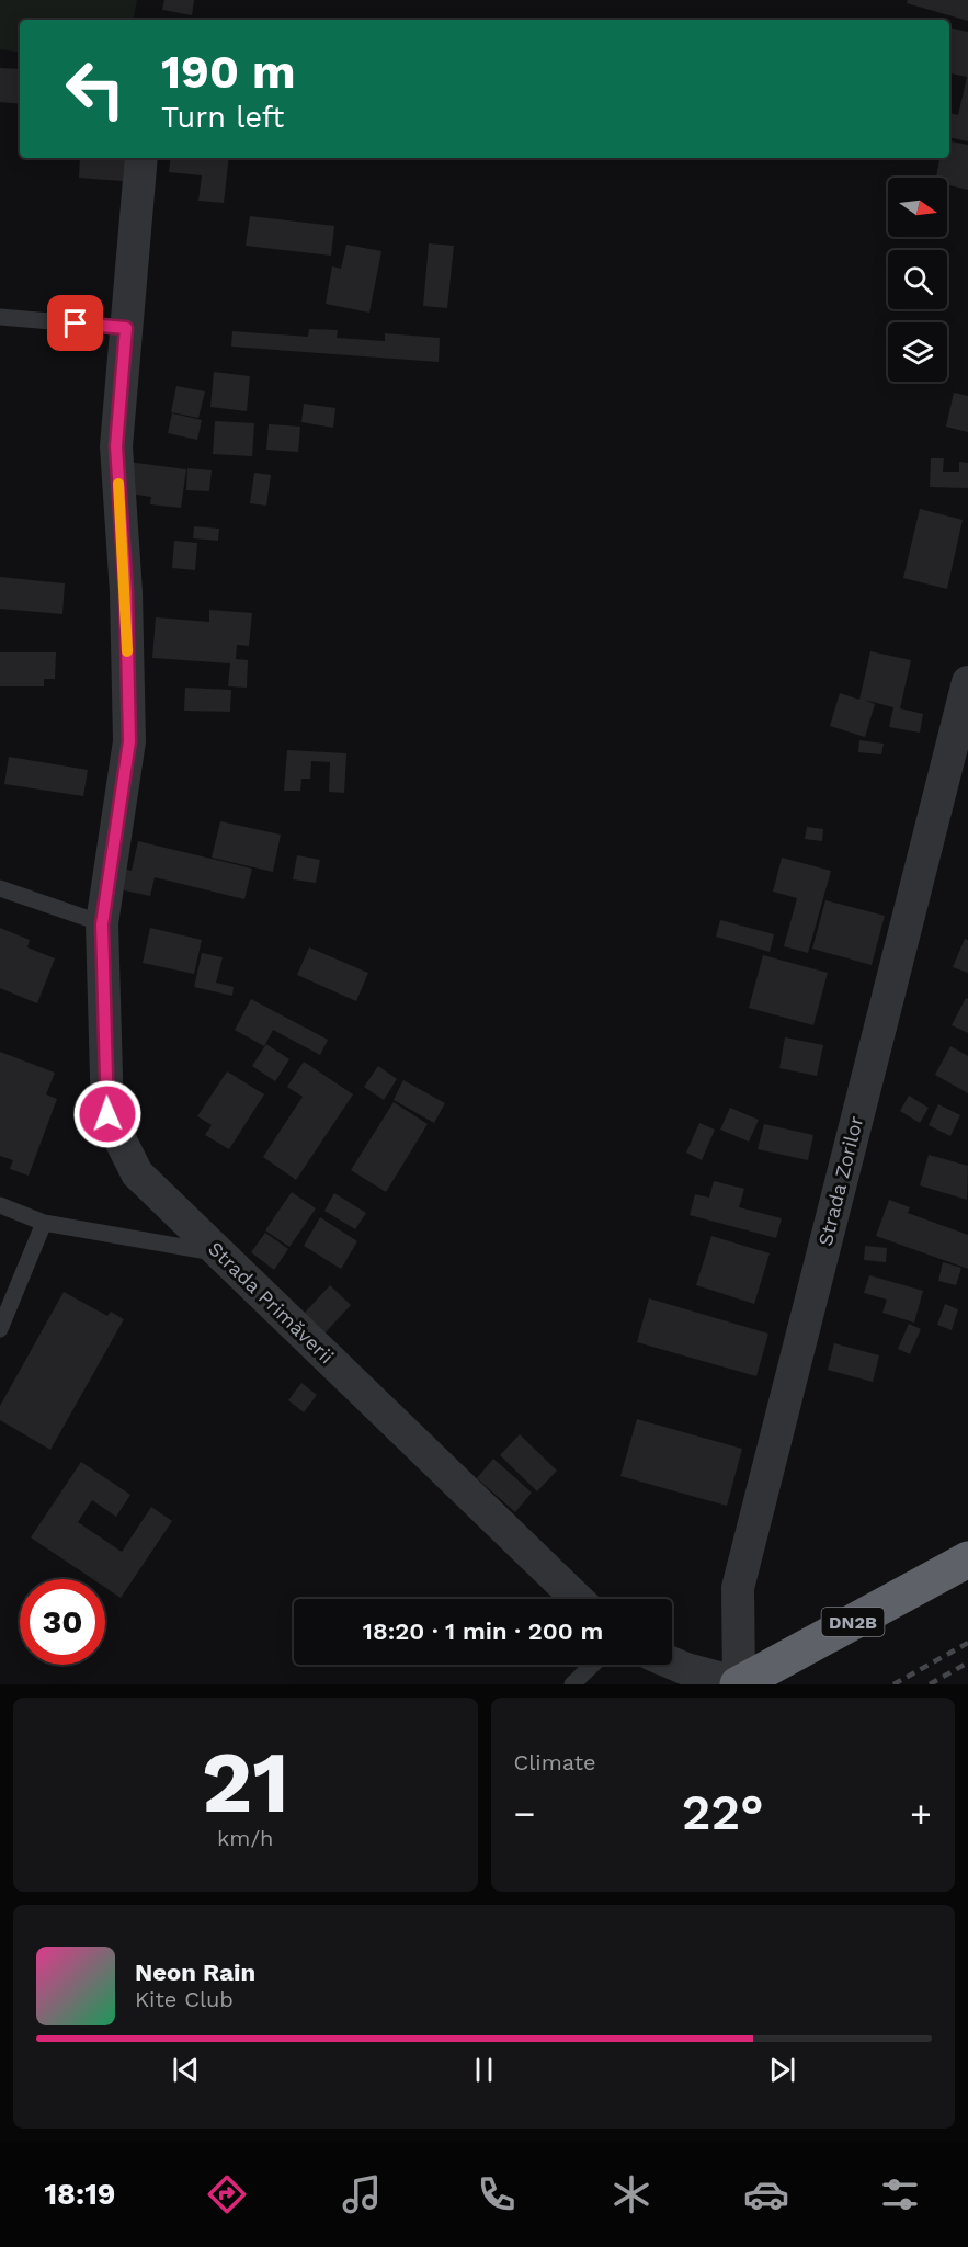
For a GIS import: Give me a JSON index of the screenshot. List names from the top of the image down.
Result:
{
  "streets": {
    "highway": ["DN2B"],
    "street": ["Strada Zorilor", "Strada Primăverii"]
  },
  "crossings": [
    ["Strada Zorilor", "DN2B"]
  ],
  "north": "right",
  "page": {
    "turn": ["190 m", "Turn left"],
    "limit": "30",
    "trip": "18:20 · 1 min · 200 m",
    "tile": [
      ["21", "km/h"],
      "Climate"
    ],
    "heat": ["−", "22°", "+"],
    "song": ["Neon Rain", "Kite Club"],
    "tabs": "18:19"
  }
}
